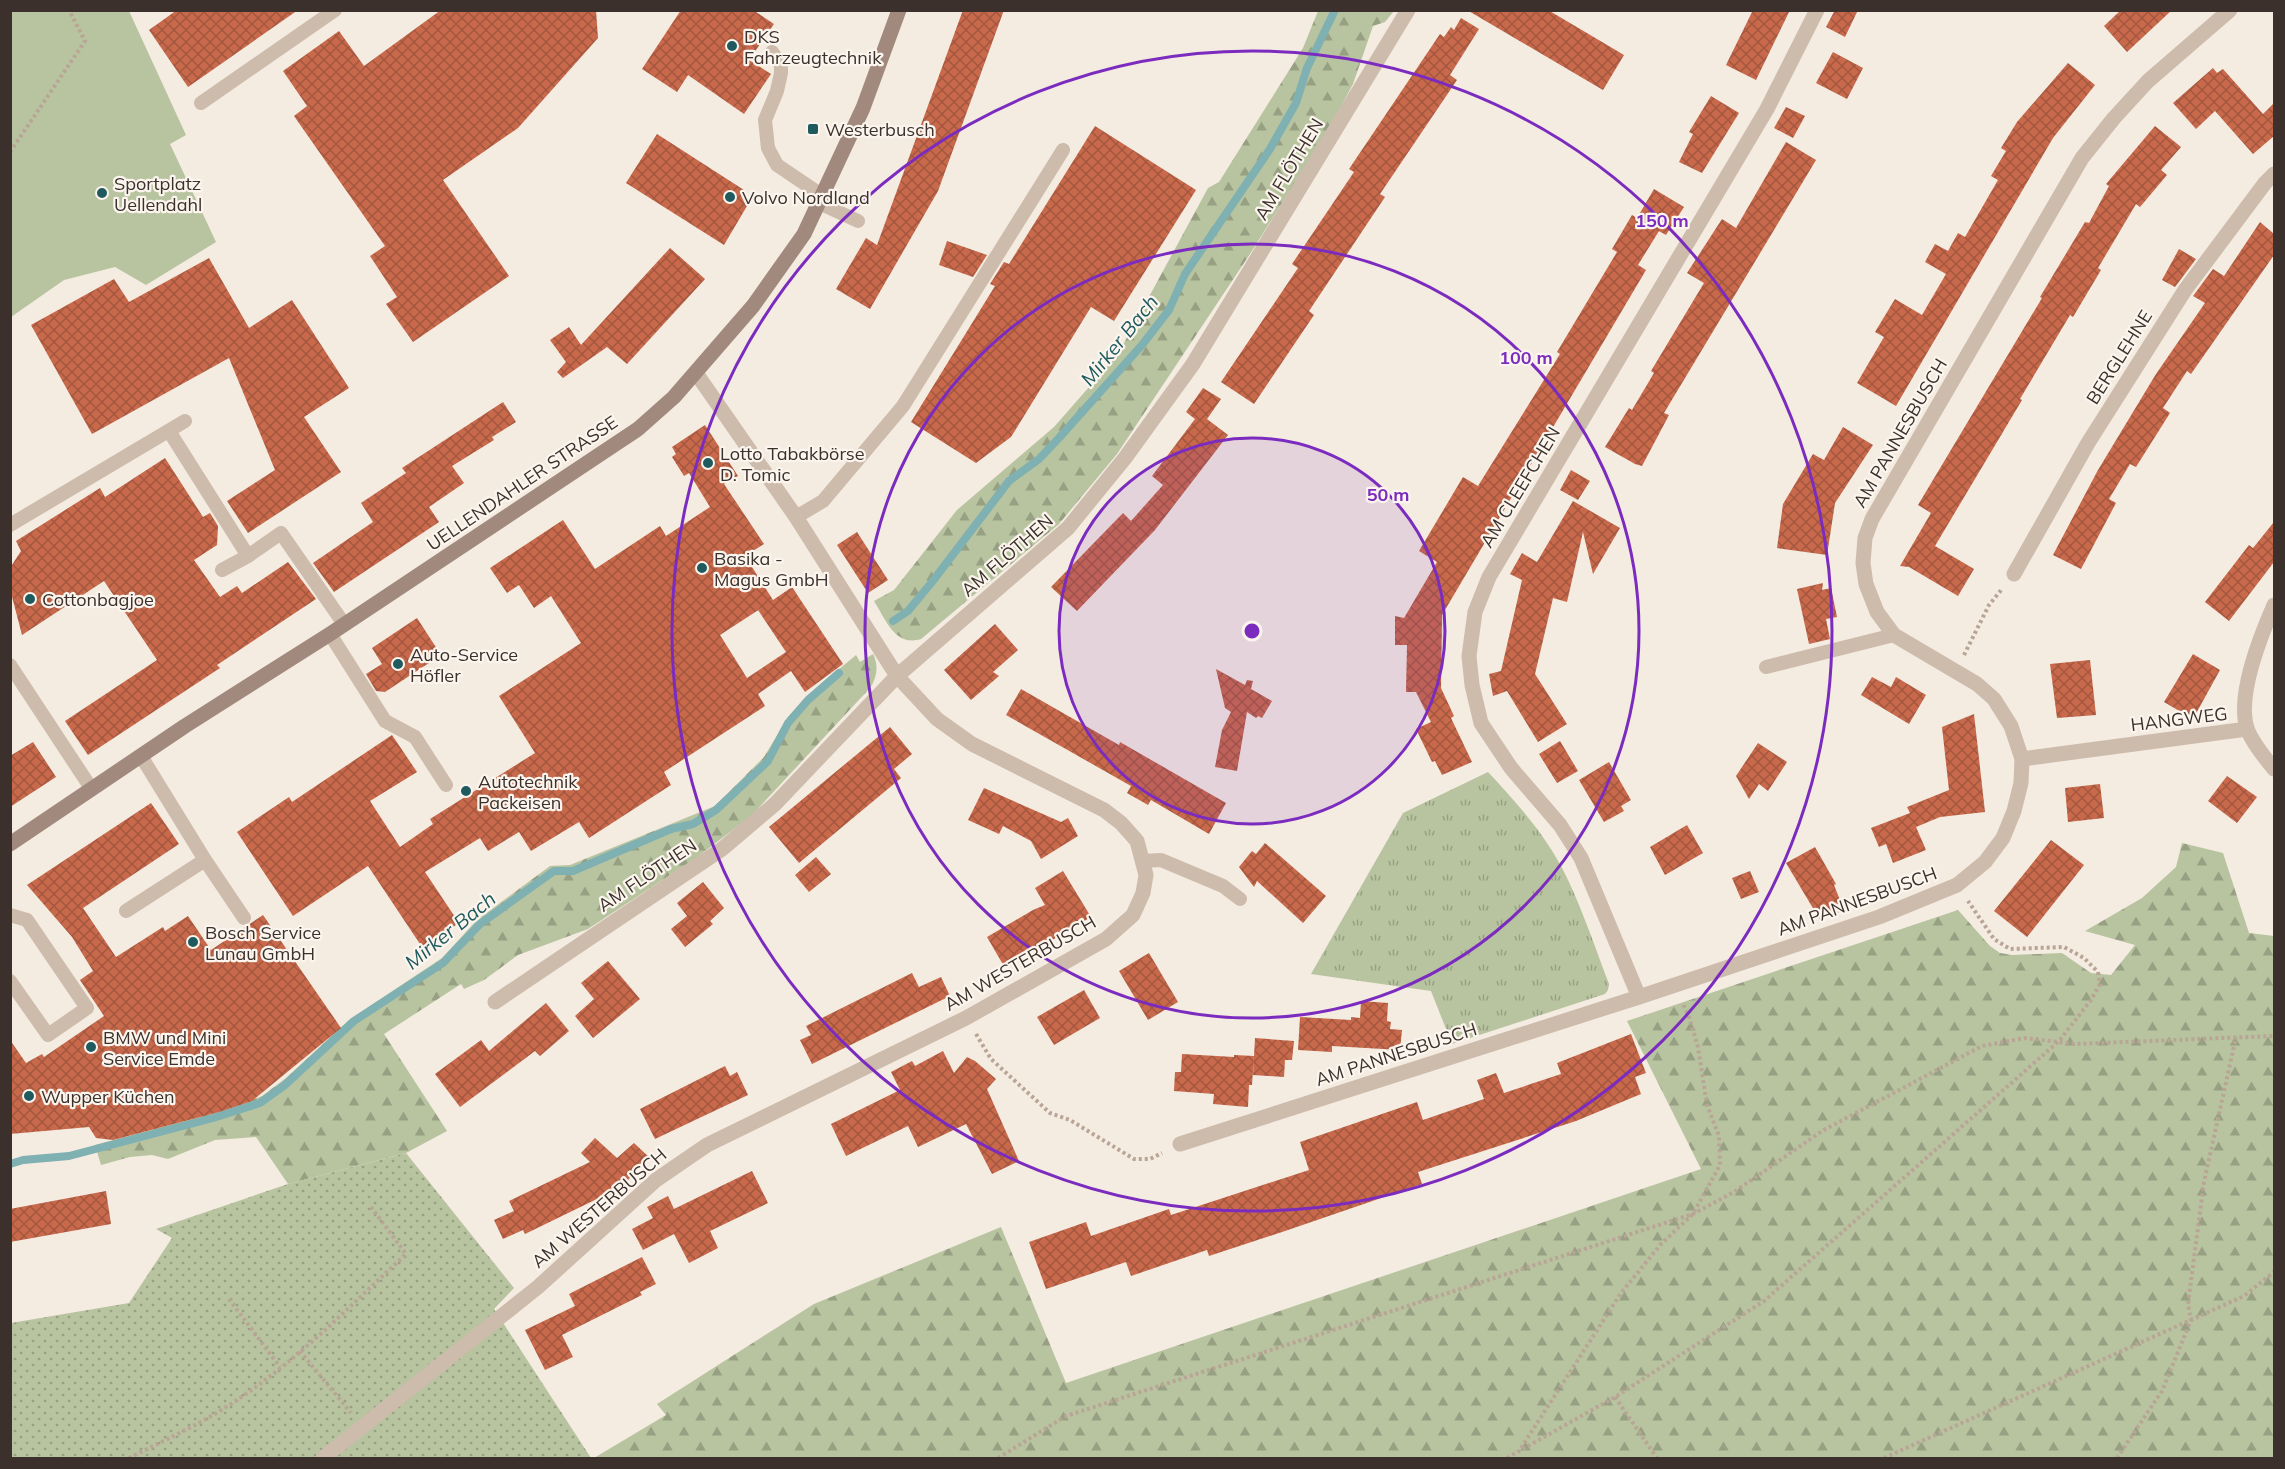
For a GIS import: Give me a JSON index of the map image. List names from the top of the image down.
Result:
{
  "streets": {
    "main road": ["UELLENDAHLER STRASSE"],
    "street": [
      "AM FLÖTHEN",
      "BERGLEHNE",
      "AM PANNESBUSCH",
      "AM CLEEFCHEN",
      "HANGWEG",
      "AM WESTERBUSCH"
    ]
  },
  "crossings": [
    ["AM FLÖTHEN", "AM WESTERBUSCH"],
    ["AM PANNESBUSCH", "AM CLEEFCHEN"],
    ["AM PANNESBUSCH", "HANGWEG"],
    ["UELLENDAHLER STRASSE", "AM WESTERBUSCH"]
  ],
  "water": ["Mirker Bach"],
  "places": {
    "other": [
      "DKS Fahrzeugtechnik",
      "Sportplatz Uellendahl",
      "Volvo Nordland",
      "Lotto Tabakbörse D. Tomic",
      "Basika - Magus GmbH",
      "Cottonbagjoe",
      "Auto-Service Höfler",
      "Autotechnik Packeisen",
      "Bosch Service Lunau GmbH",
      "BMW und Mini Service Emde",
      "Wupper Küchen"
    ],
    "transit": ["Westerbusch"]
  },
  "rings": ["150 m", "100 m", "50 m"]
}
